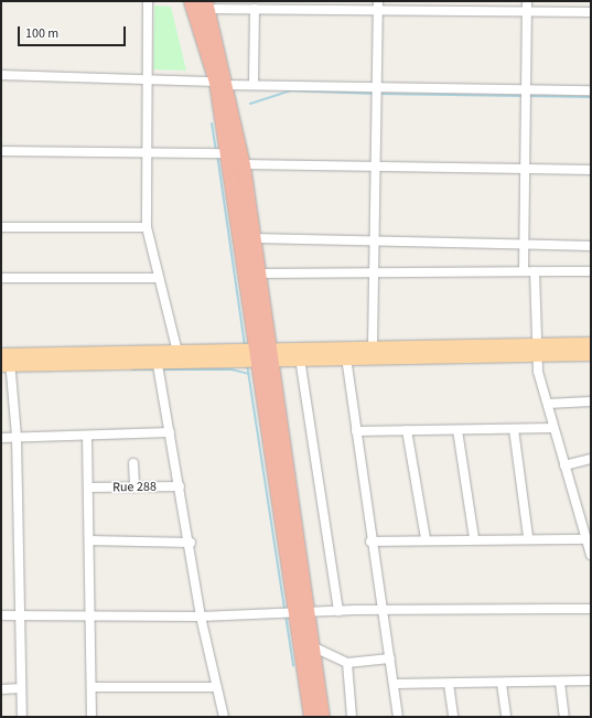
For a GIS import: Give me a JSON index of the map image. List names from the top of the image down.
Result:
{
  "streets": {
    "street": ["Rue 288"]
  },
  "scale_bar": "100 m"
}
